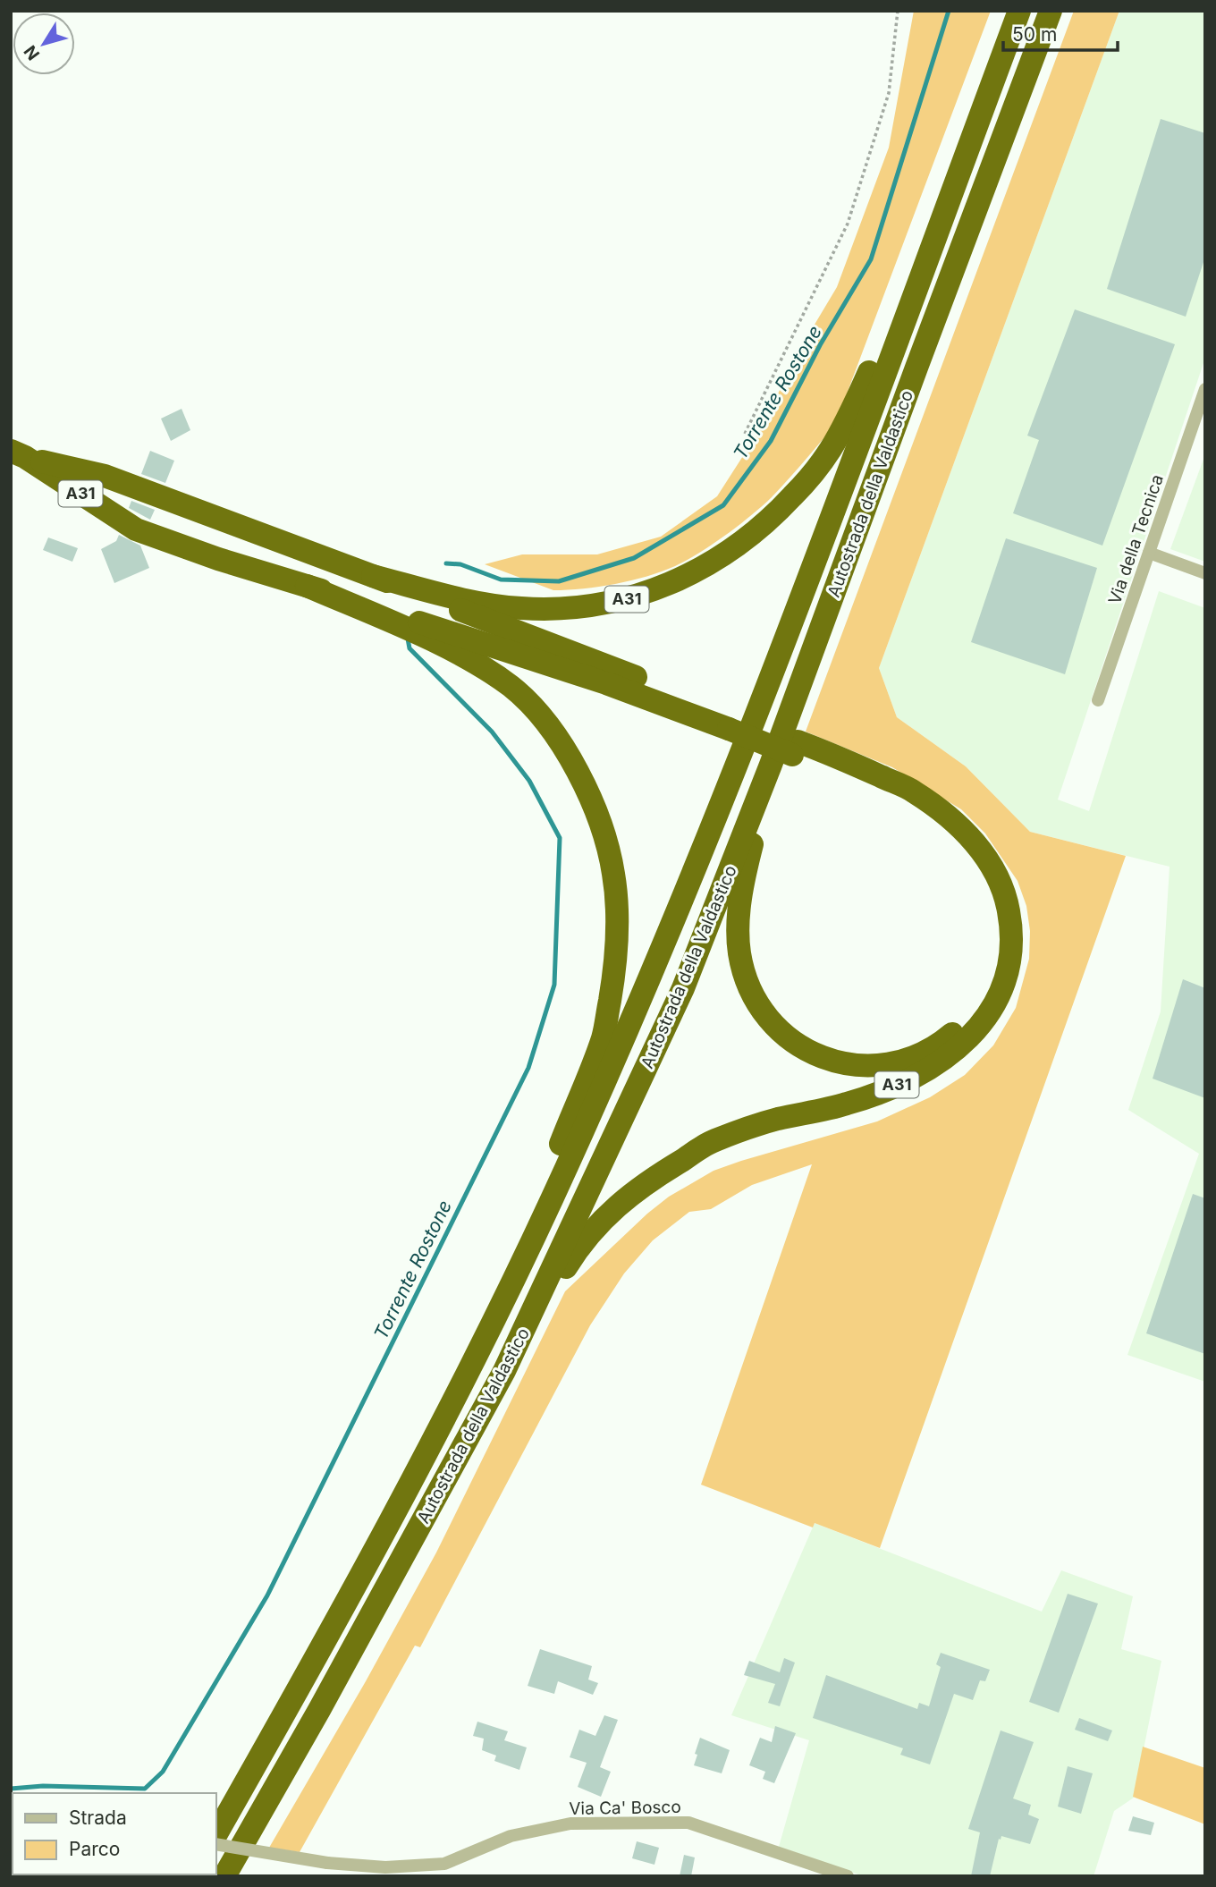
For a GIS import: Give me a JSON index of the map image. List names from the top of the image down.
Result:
{
  "streets": {
    "highway": ["A31", "Autostrada della Valdastico"],
    "street": ["Via della Tecnica", "Via Ca' Bosco"]
  },
  "crossings": [
    ["A31", "Autostrada della Valdastico"]
  ],
  "water": ["Torrente Rostone"],
  "legend": ["Strada", "Parco"],
  "scale_bar": "50 m",
  "north": "bottom left"
}
